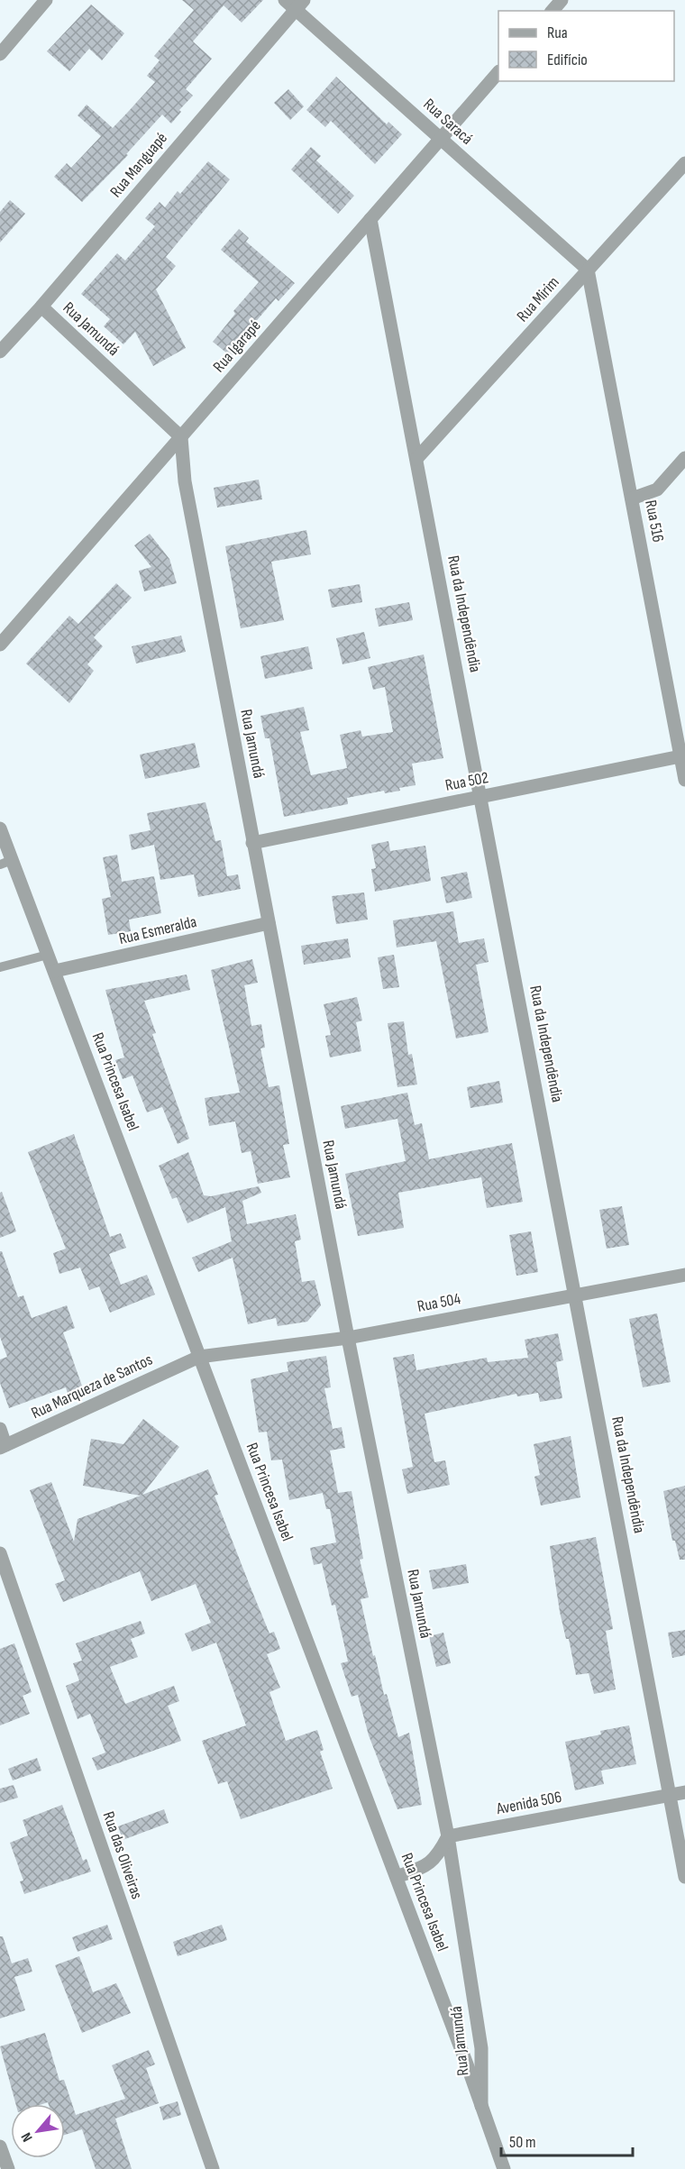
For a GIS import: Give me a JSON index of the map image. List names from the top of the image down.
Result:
{
  "streets": {
    "street": [
      "Rua Saracá",
      "Rua Manguapé",
      "Rua Mirim",
      "Rua Jamundá",
      "Rua Igarapé",
      "Rua 516",
      "Rua da Independêndia",
      "Rua 502",
      "Rua Esmeralda",
      "Rua Princesa Isabel",
      "Rua 504",
      "Rua Marqueza de Santos",
      "Avenida 506",
      "Rua das Oliveiras"
    ]
  },
  "crossings": [
    ["Rua Saracá", "Rua Manguapé"],
    ["Rua Saracá", "Rua Mirim"],
    ["Rua Saracá", "Rua Igarapé"],
    ["Rua Saracá", "Rua 516"],
    ["Rua Manguapé", "Rua Jamundá"],
    ["Rua Mirim", "Rua 516"],
    ["Rua Mirim", "Rua da Independêndia"],
    ["Rua Jamundá", "Rua Igarapé"],
    ["Rua Jamundá", "Rua 502"],
    ["Rua Jamundá", "Rua Esmeralda"],
    ["Rua Jamundá", "Rua Princesa Isabel"],
    ["Rua Jamundá", "Rua 504"],
    ["Rua Jamundá", "Avenida 506"],
    ["Rua Igarapé", "Rua da Independêndia"],
    ["Rua 516", "Rua 502"],
    ["Rua da Independêndia", "Rua 502"],
    ["Rua da Independêndia", "Rua 504"],
    ["Rua da Independêndia", "Avenida 506"],
    ["Rua Esmeralda", "Rua Princesa Isabel"],
    ["Rua Princesa Isabel", "Rua 504"],
    ["Rua Princesa Isabel", "Rua Marqueza de Santos"],
    ["Rua 504", "Rua Marqueza de Santos"]
  ],
  "legend": ["Rua", "Edifício"],
  "scale_bar": "50 m",
  "north": "bottom left"
}
